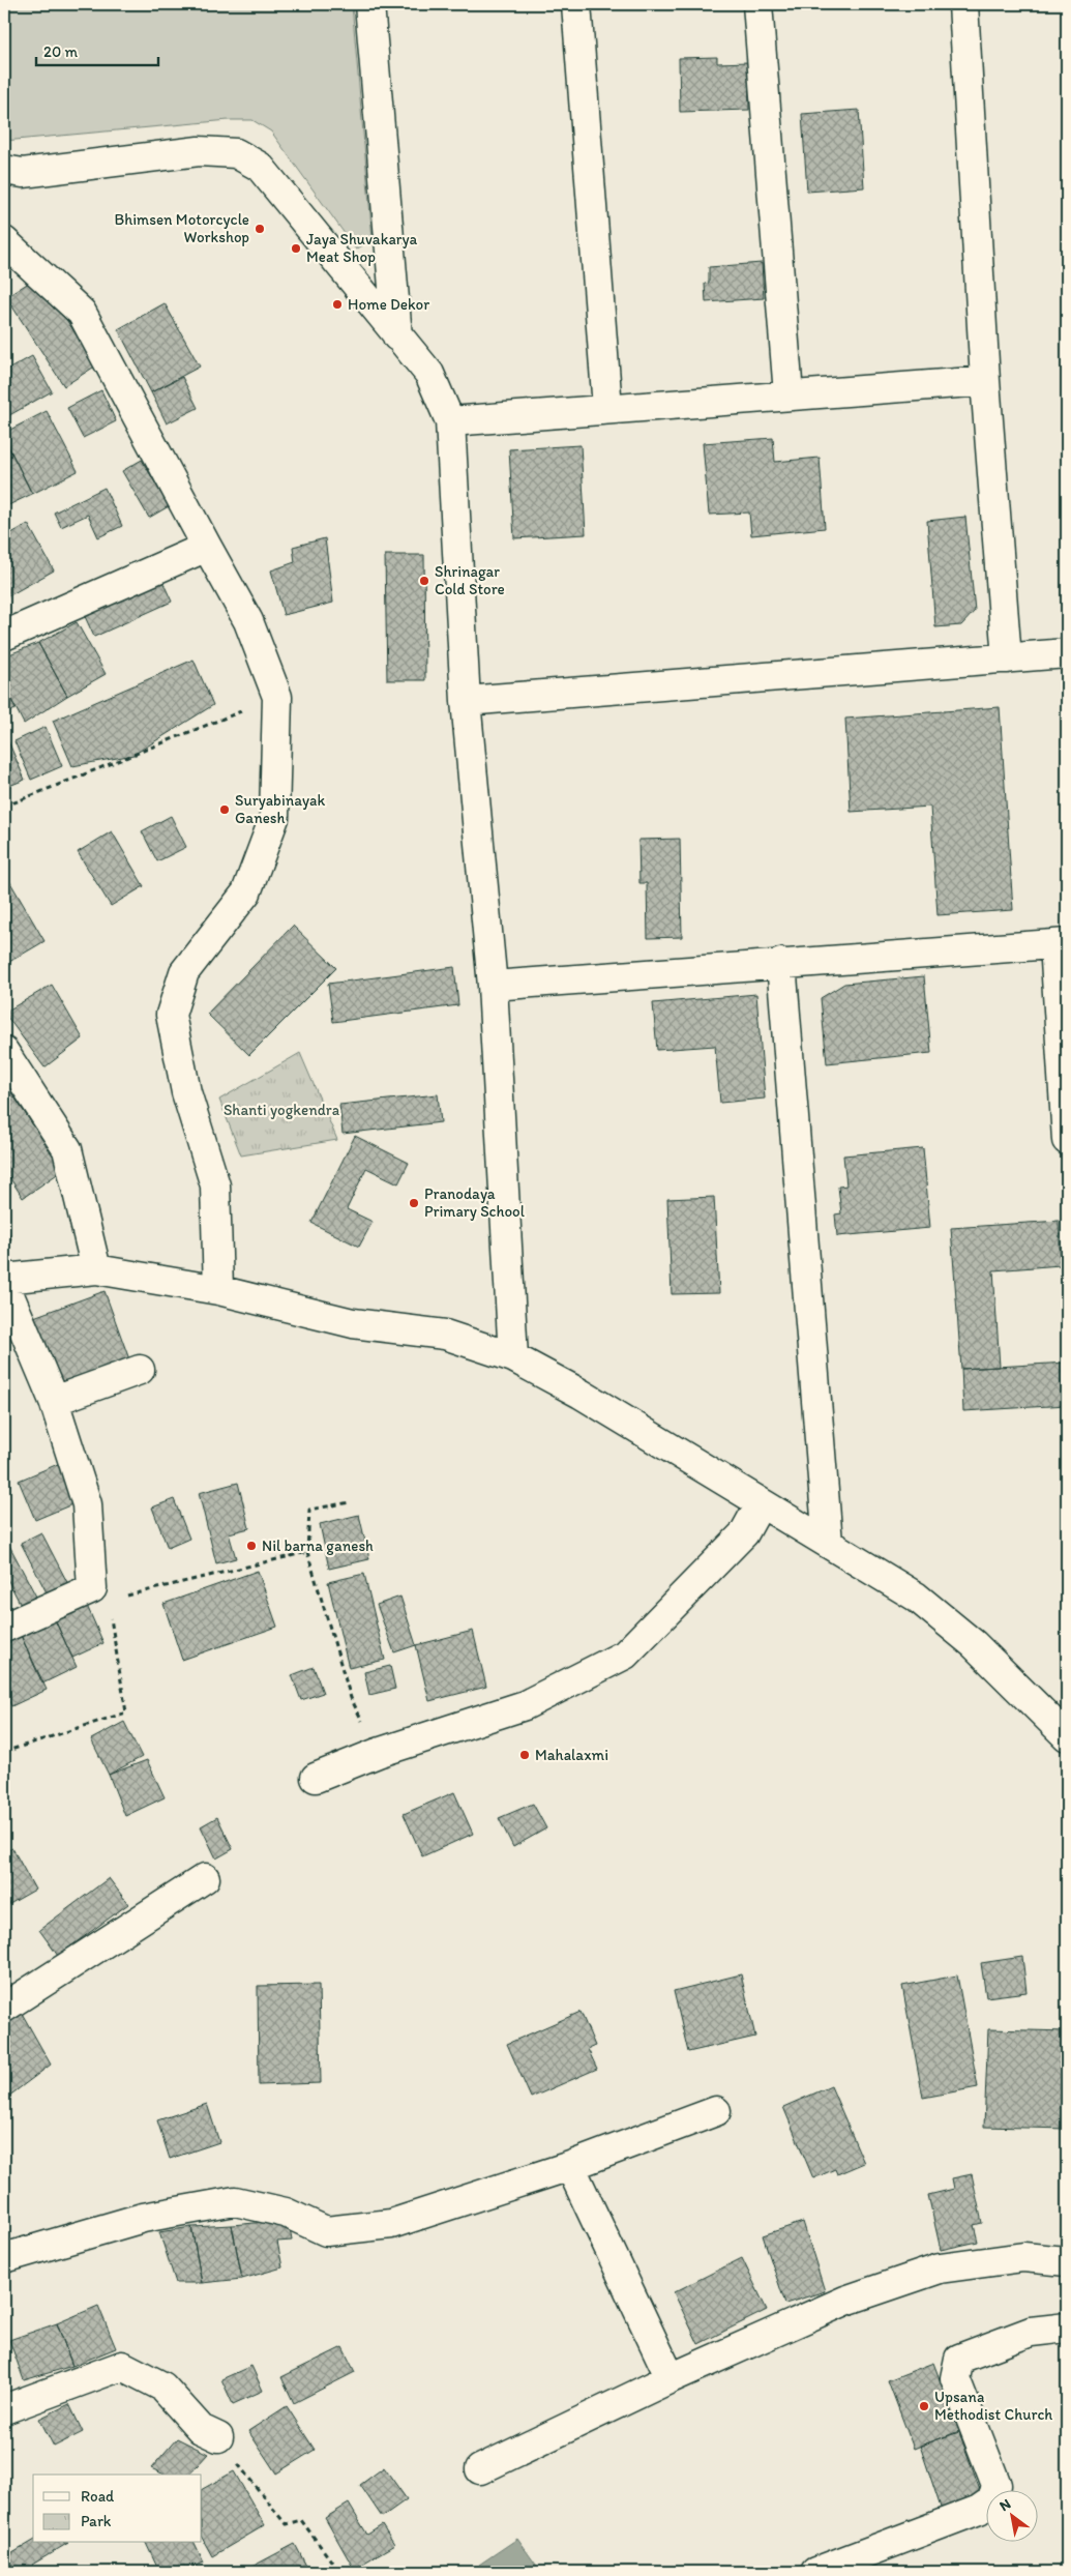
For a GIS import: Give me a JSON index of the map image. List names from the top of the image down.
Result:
{
  "parks": ["Shanti yogkendra"],
  "places": [
    "Bhimsen Motorcycle Workshop",
    "Jaya Shuvakarya Meat Shop",
    "Home Dekor",
    "Shrinagar Cold Store",
    "Suryabinayak Ganesh",
    "Pranodaya Primary School",
    "Nil barna ganesh",
    "Mahalaxmi",
    "Upsana Methodist Church"
  ],
  "legend": ["Road", "Park"],
  "scale_bar": "20 m",
  "north": "top left"
}
